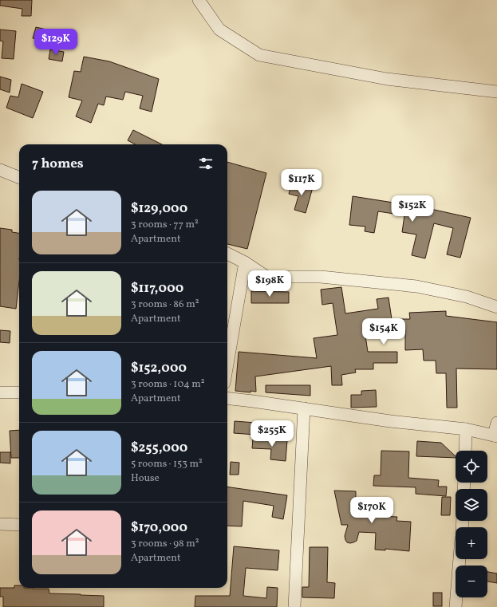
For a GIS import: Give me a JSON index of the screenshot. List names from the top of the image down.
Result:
{
  "page": {
    "price": [
      "$129K",
      "$117K",
      "$152K",
      "$198K",
      "$154K",
      "$255K",
      "$170K"
    ],
    "heading": "7 homes",
    "list": [
      {
        "name": "$129,000",
        "note": "3 rooms · 77 m² · Apartment"
      },
      {
        "name": "$117,000",
        "note": "3 rooms · 86 m² · Apartment"
      },
      {
        "name": "$152,000",
        "note": "3 rooms · 104 m² · Apartment"
      },
      {
        "name": "$255,000",
        "note": "5 rooms · 153 m² · House"
      },
      {
        "name": "$170,000",
        "note": "3 rooms · 98 m² · Apartment"
      }
    ],
    "map_buttons": ["+", "−"]
  }
}
